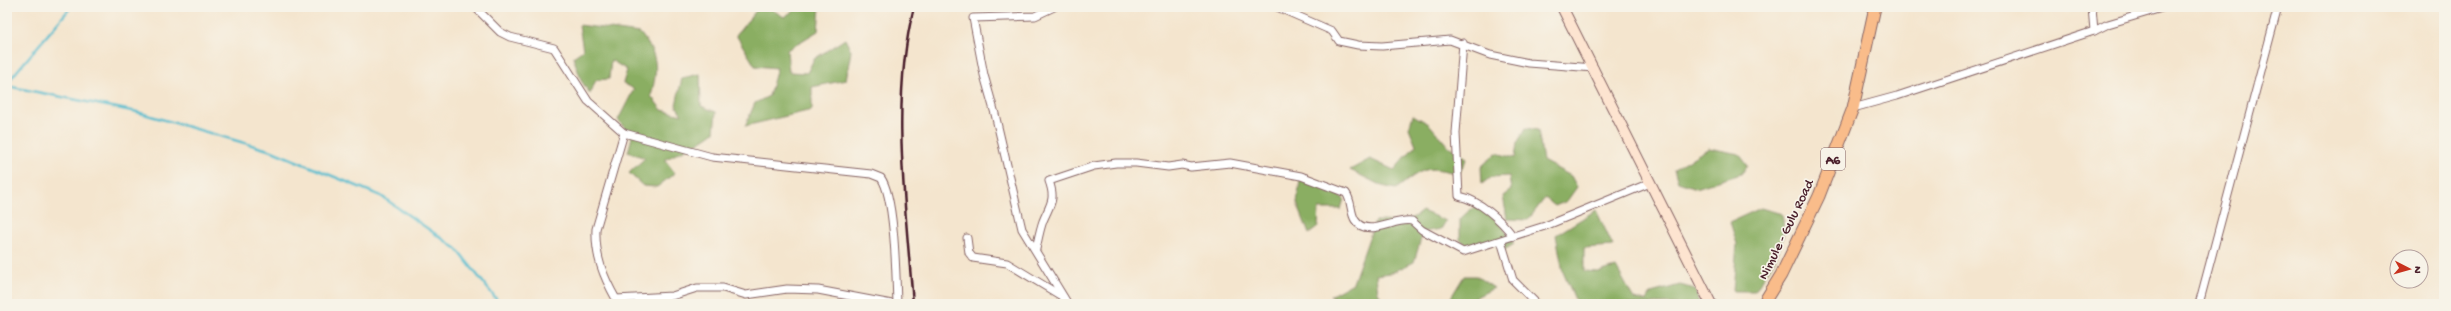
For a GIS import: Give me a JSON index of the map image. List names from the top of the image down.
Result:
{
  "streets": {
    "main road": ["A6", "Nimule - Gulu Road"]
  },
  "north": "right"
}
